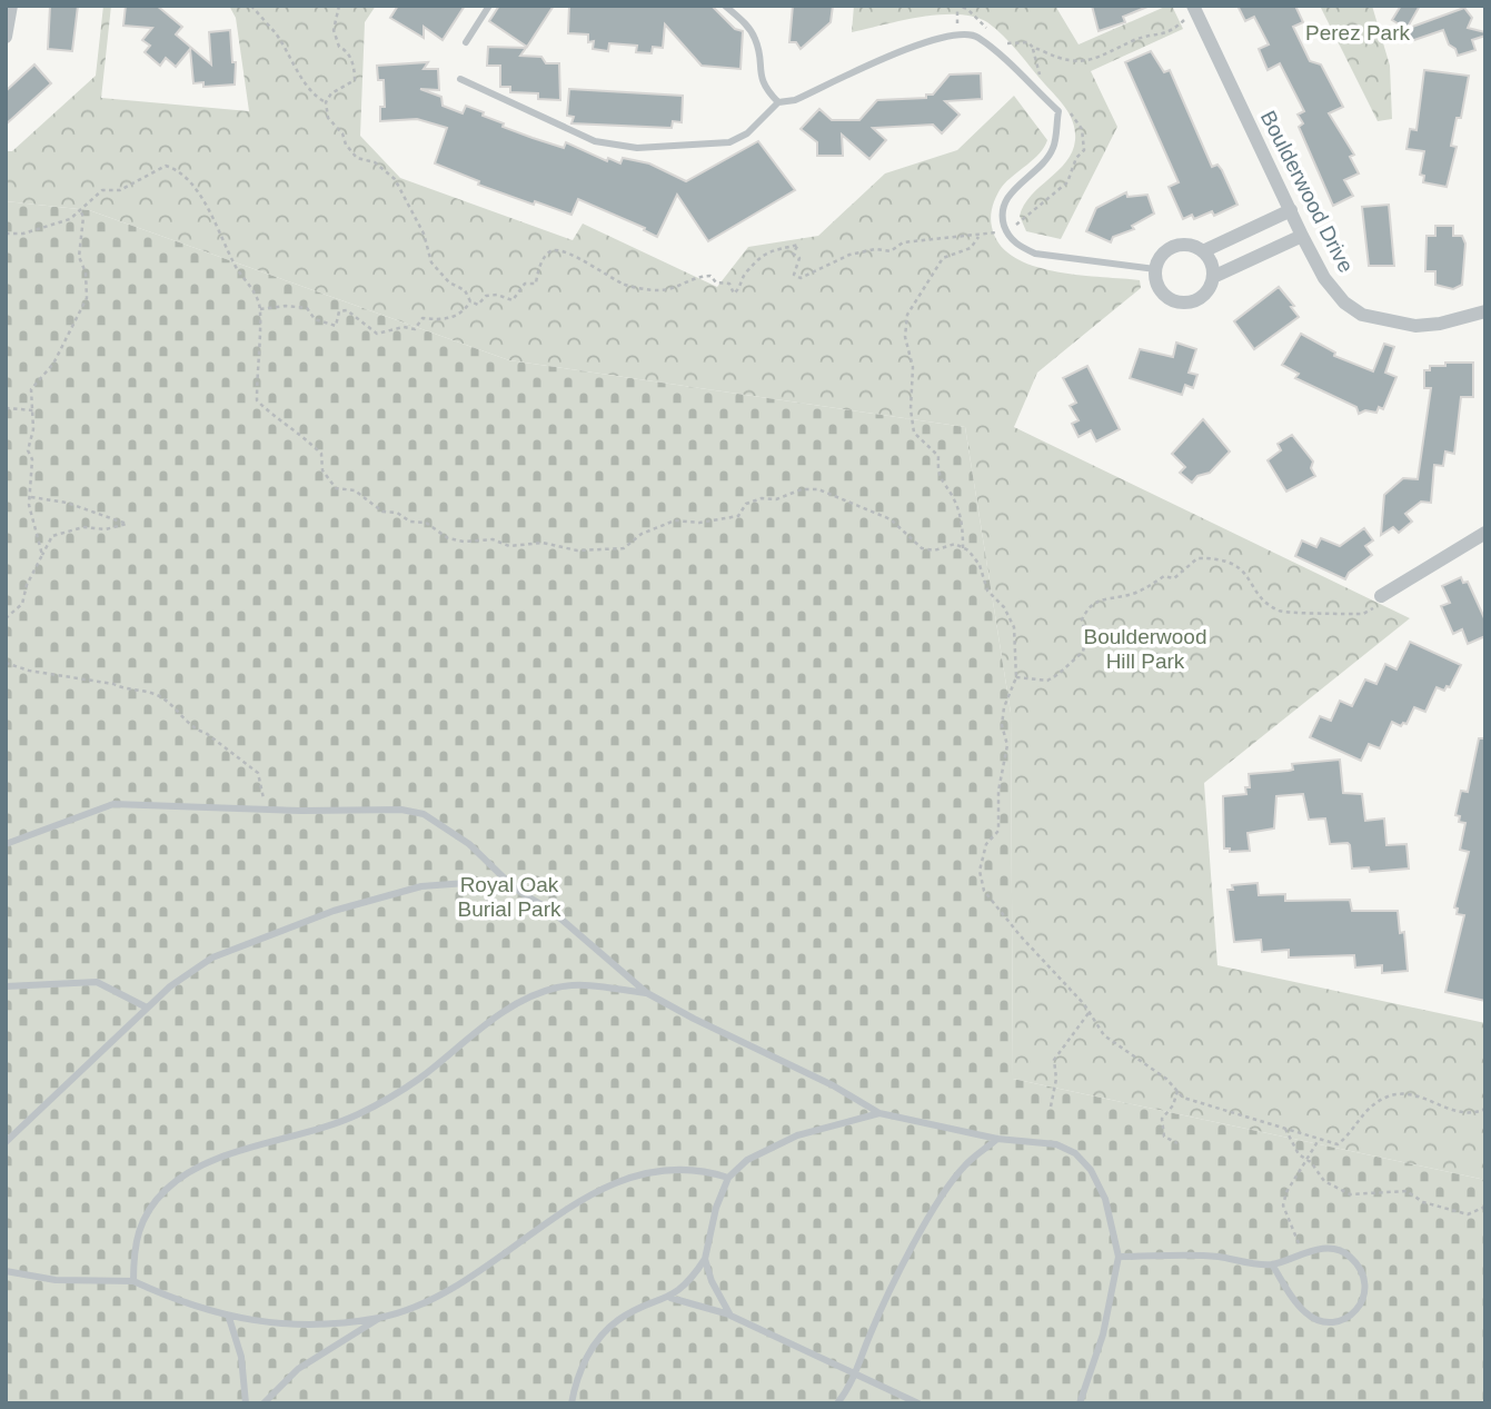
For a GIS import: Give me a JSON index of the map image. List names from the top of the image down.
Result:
{
  "streets": {
    "street": ["Boulderwood Drive"]
  },
  "parks": ["Perez Park", "Boulderwood Hill Park", "Royal Oak Burial Park"]
}
